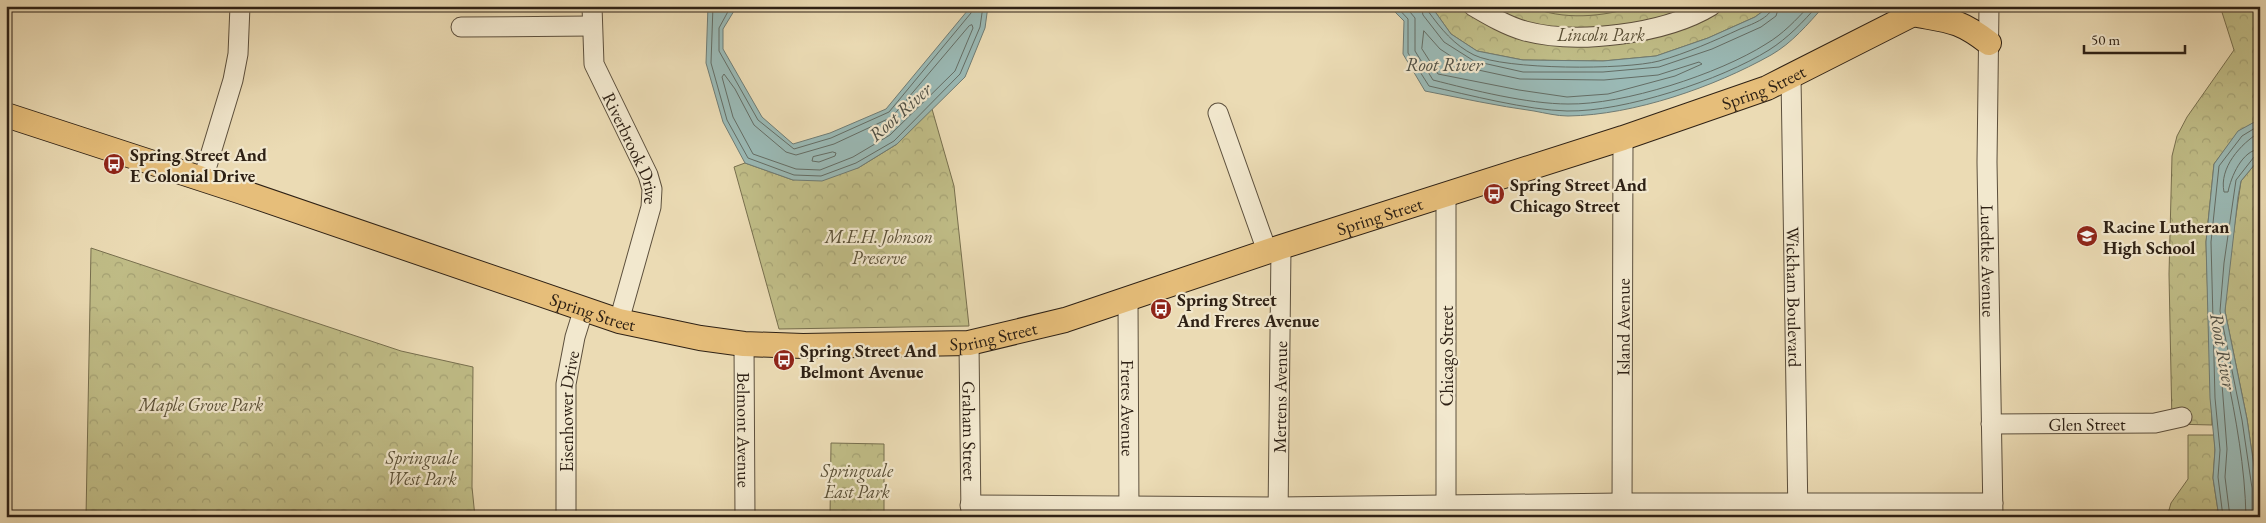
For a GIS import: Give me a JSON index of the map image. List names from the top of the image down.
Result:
{
  "streets": {
    "main road": ["Spring Street"],
    "street": [
      "Riverbrook Drive",
      "Luedtke Avenue",
      "Wickham Boulevard",
      "Island Avenue",
      "Chicago Street",
      "Mertens Avenue",
      "Freres Avenue",
      "Eisenhower Drive",
      "Glen Street",
      "Belmont Avenue",
      "Graham Street"
    ]
  },
  "crossings": [
    ["Spring Street", "Riverbrook Drive"],
    ["Spring Street", "Wickham Boulevard"],
    ["Spring Street", "Island Avenue"],
    ["Spring Street", "Chicago Street"],
    ["Spring Street", "Mertens Avenue"],
    ["Spring Street", "Freres Avenue"],
    ["Spring Street", "Eisenhower Drive"],
    ["Spring Street", "Belmont Avenue"],
    ["Spring Street", "Graham Street"],
    ["Luedtke Avenue", "Glen Street"]
  ],
  "water": ["Root River"],
  "parks": [
    "Lincoln Park",
    "M.E.H. Johnson Preserve",
    "Maple Grove Park",
    "Springvale West Park",
    "Springvale East Park"
  ],
  "places": {
    "bus stop": [
      "Spring Street And E Colonial Drive",
      "Spring Street And Chicago Street",
      "Spring Street And Freres Avenue",
      "Spring Street And Belmont Avenue"
    ],
    "school or university": ["Racine Lutheran High School"]
  },
  "scale_bar": "50 m"
}
